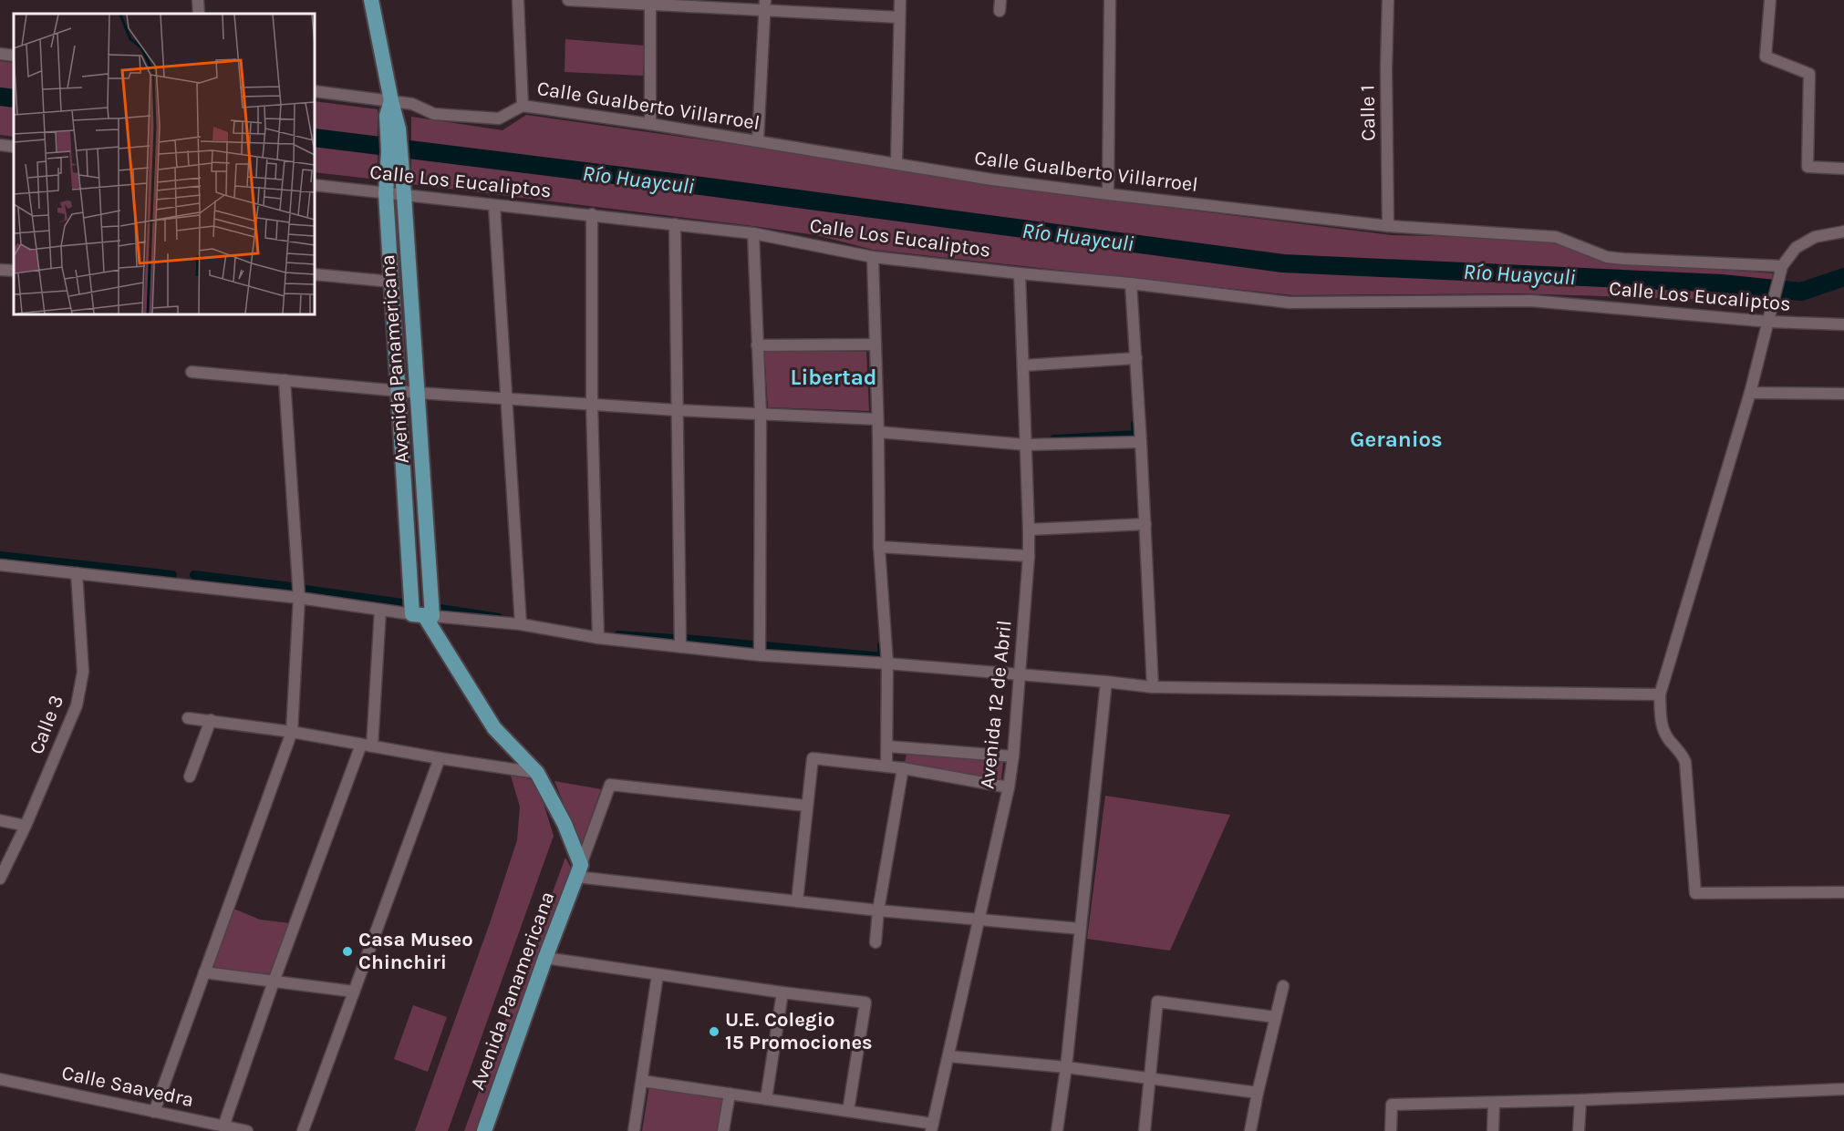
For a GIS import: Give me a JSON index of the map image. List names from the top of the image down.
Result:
{
  "streets": {
    "main road": ["Avenida Panamericana"],
    "street": [
      "Calle Gualberto Villarroel",
      "Calle 1",
      "Calle Los Eucaliptos",
      "Avenida 12 de Abril",
      "Calle 3",
      "Calle Saavedra"
    ]
  },
  "crossings": [
    ["Calle Gualberto Villarroel", "Calle 1"],
    ["Calle Gualberto Villarroel", "Avenida Panamericana"],
    ["Calle Los Eucaliptos", "Avenida Panamericana"],
    ["Calle Los Eucaliptos", "Avenida 12 de Abril"]
  ],
  "districts": ["Libertad", "Geranios"],
  "water": ["Río Huayculi"],
  "places": ["Casa Museo Chinchiri", "U.E. Colegio 15 Promociones"]
}
